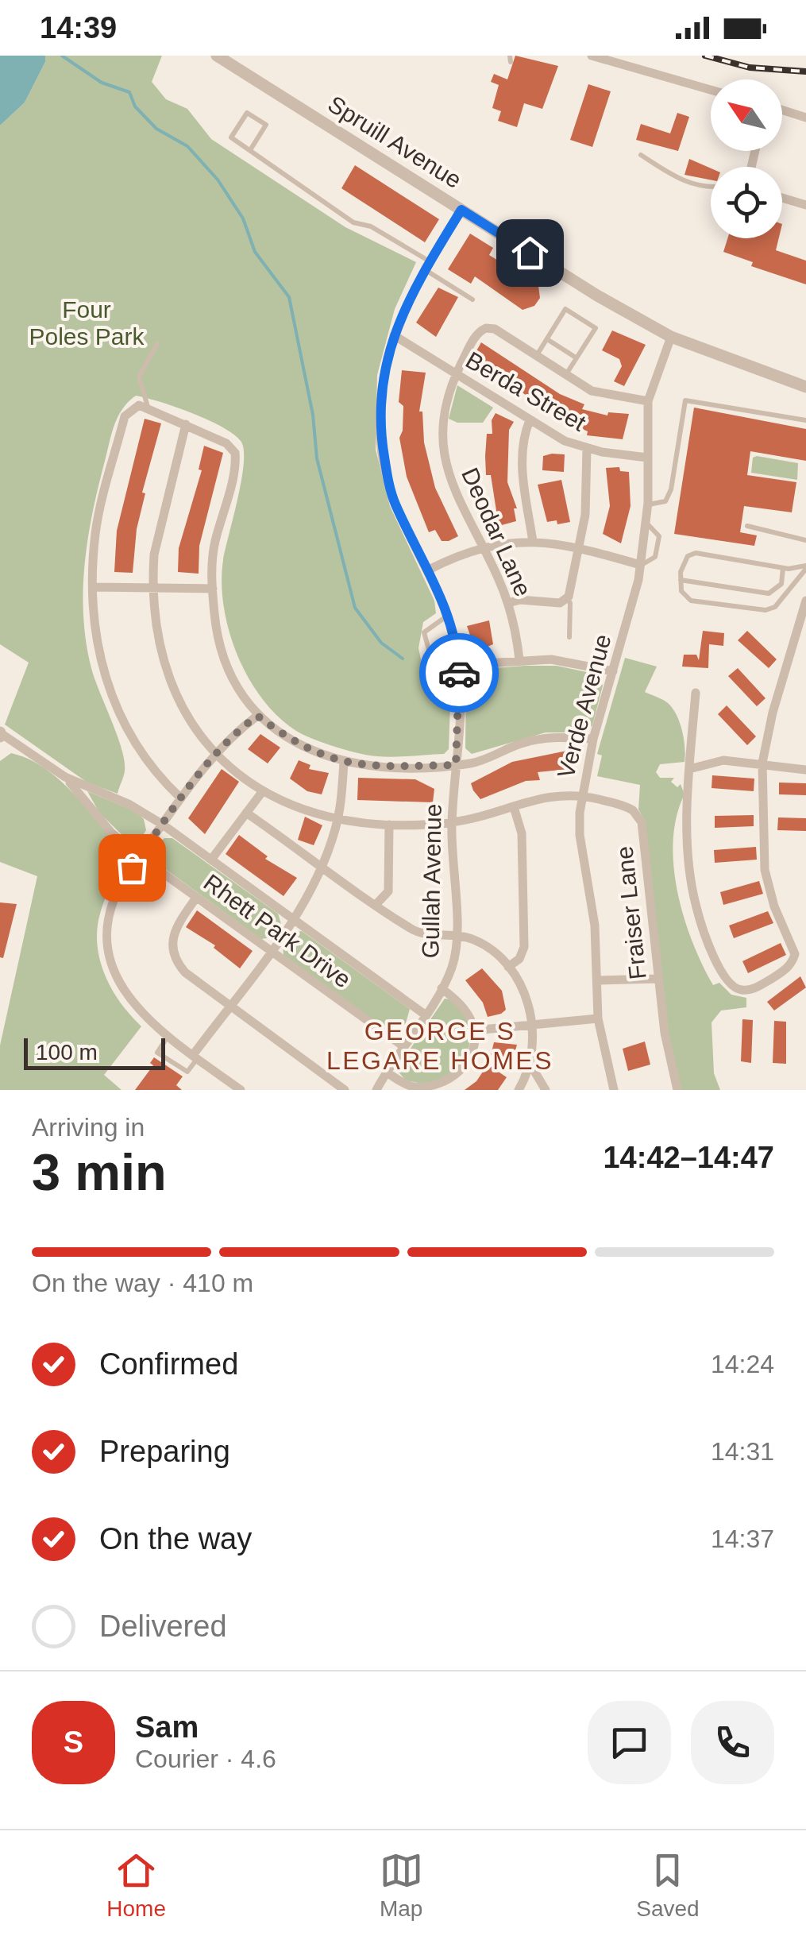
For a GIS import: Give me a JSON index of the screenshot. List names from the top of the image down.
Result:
{
  "streets": {
    "street": [
      "Spruill Avenue",
      "Berda Street",
      "Deodar Lane",
      "Verde Avenue",
      "Gullah Avenue",
      "Fraiser Lane",
      "Rhett Park Drive"
    ]
  },
  "crossings": [
    ["Spruill Avenue", "Verde Avenue"],
    ["Spruill Avenue", "Gullah Avenue"],
    ["Berda Street", "Deodar Lane"],
    ["Berda Street", "Verde Avenue"],
    ["Berda Street", "Gullah Avenue"],
    ["Deodar Lane", "Verde Avenue"],
    ["Verde Avenue", "Fraiser Lane"],
    ["Gullah Avenue", "Fraiser Lane"],
    ["Gullah Avenue", "Rhett Park Drive"]
  ],
  "districts": ["GEORGE S LEGARE HOMES"],
  "parks": ["Four Poles Park"],
  "scale_bar": "100 m",
  "north": "top left",
  "page": {
    "status": "14:39",
    "scale": "100 m",
    "heading": ["3 min", "Arriving in", "14:42–14:47"],
    "panel": ["Sam", "Courier · 4.6"],
    "bar": "On the way · 410 m",
    "list": [
      ["Confirmed", "14:24"],
      ["Preparing", "14:31"],
      ["On the way", "14:37"],
      "Delivered"
    ],
    "round": "S",
    "tabs": ["Home", "Map", "Saved"]
  }
}
